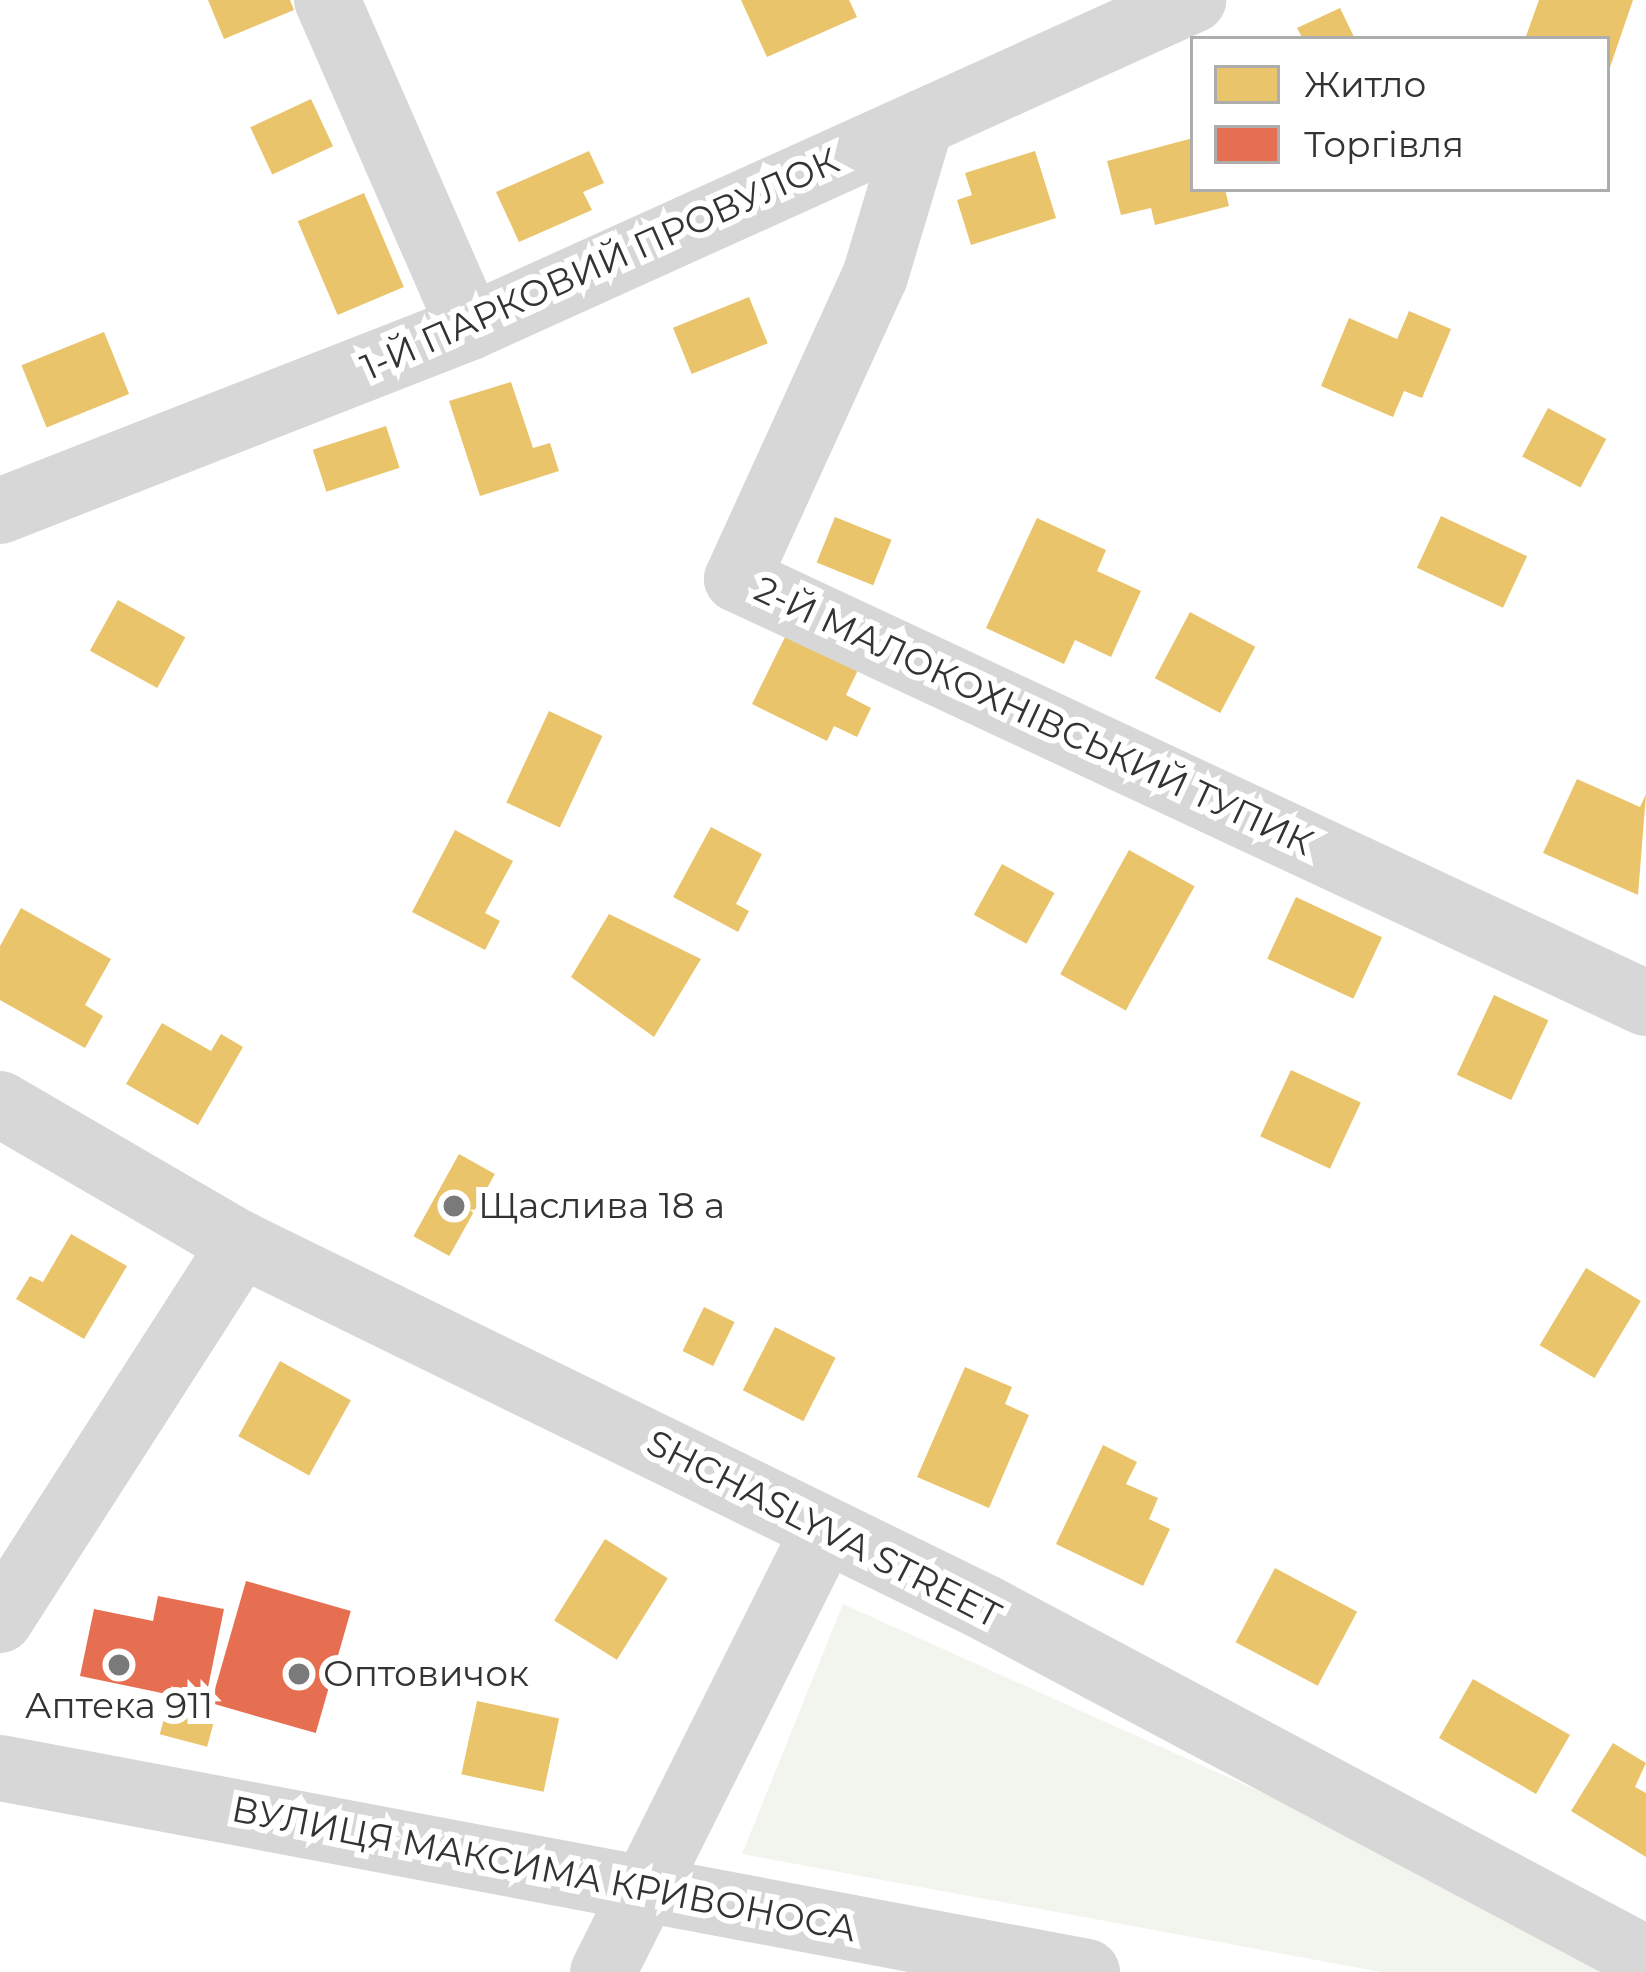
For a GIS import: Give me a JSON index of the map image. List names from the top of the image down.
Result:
{
  "streets": {
    "street": [
      "1-Й ПАРКОВИЙ ПРОВУЛОК",
      "2-Й МАЛОКОХНІВСЬКИЙ ТУПИК",
      "SHCHASLYVA STREET",
      "ВУЛИЦЯ МАКСИМА КРИВОНОСА"
    ]
  },
  "crossings": [
    ["1-Й ПАРКОВИЙ ПРОВУЛОК", "2-Й МАЛОКОХНІВСЬКИЙ ТУПИК"]
  ],
  "places": ["Щаслива 18 а", "Аптека 911", "Оптовичок"],
  "legend": ["Житло", "Торгівля"]
}
